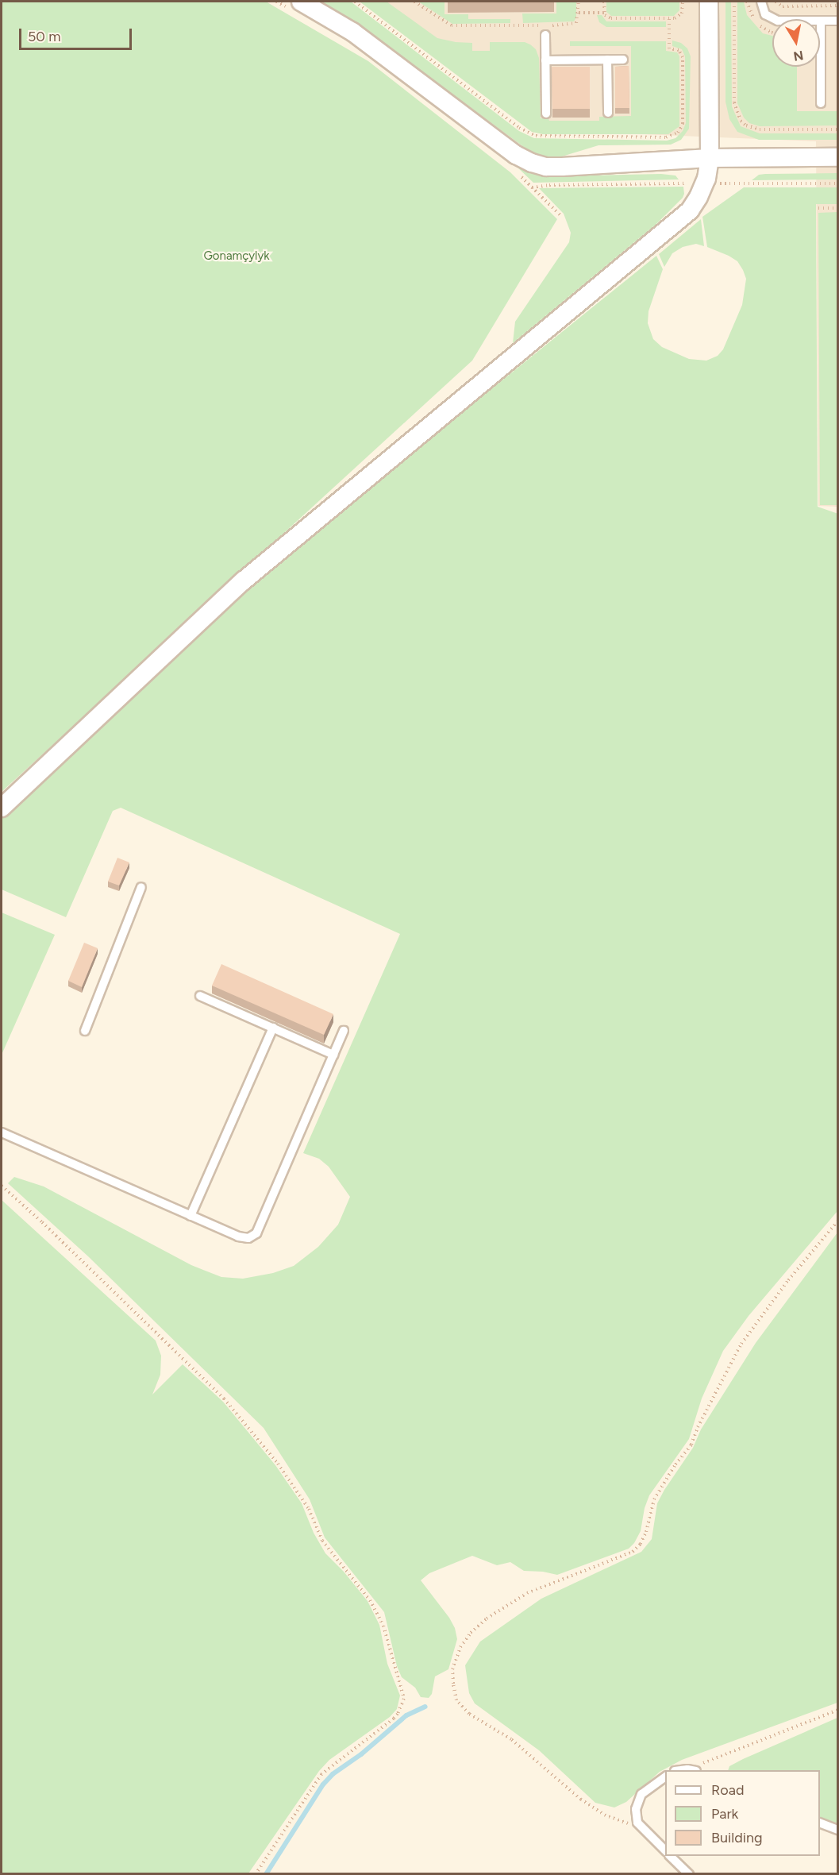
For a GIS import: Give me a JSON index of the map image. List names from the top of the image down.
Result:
{
  "parks": ["Gonamçylyk"],
  "legend": ["Road", "Park", "Building"],
  "scale_bar": "50 m",
  "north": "bottom"
}
